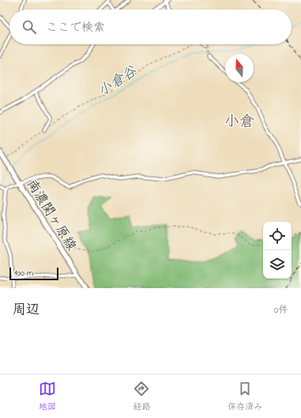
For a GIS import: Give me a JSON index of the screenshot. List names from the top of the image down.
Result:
{
  "streets": {
    "main road": ["南濃関ヶ原線"]
  },
  "districts": ["小倉"],
  "water": ["小倉谷"],
  "scale_bar": "100 m",
  "north": "top",
  "page": {
    "search": "ここで検索",
    "scale": "100 m",
    "heading": ["周辺", "0件"],
    "nav": ["地図", "経路", "保存済み"]
  }
}
